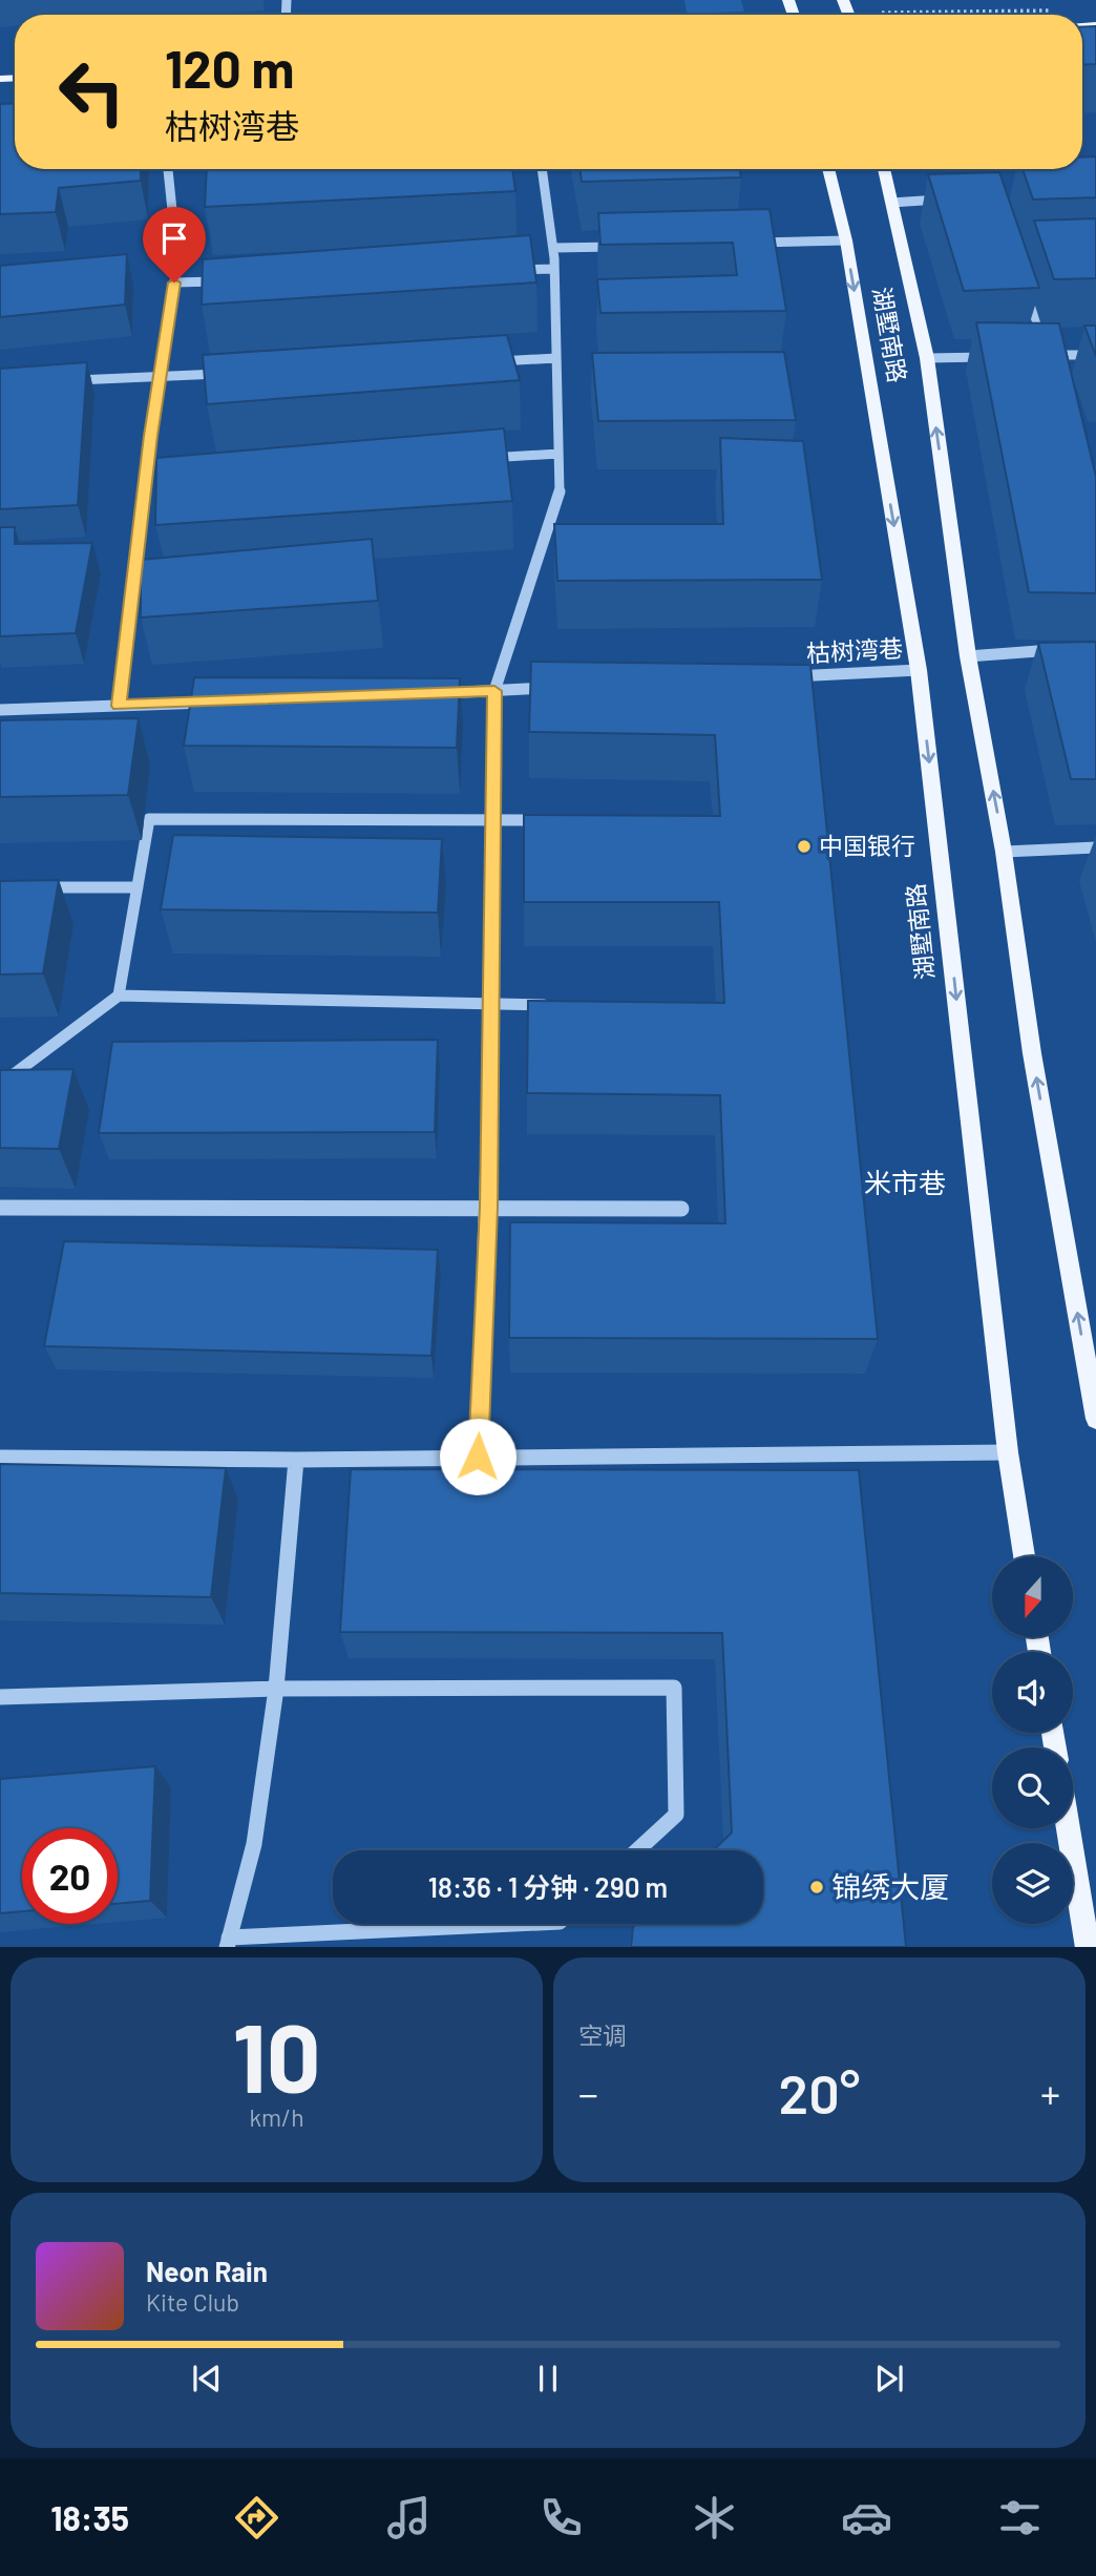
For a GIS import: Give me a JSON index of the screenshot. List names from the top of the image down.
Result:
{
  "streets": {
    "main road": ["湖墅南路"],
    "street": ["枯树湾巷"]
  },
  "crossings": [
    ["湖墅南路", "枯树湾巷"]
  ],
  "districts": ["米市巷"],
  "places": ["中国银行", "锦绣大厦"],
  "north": "bottom",
  "page": {
    "turn": ["120 m", "枯树湾巷"],
    "limit": "20",
    "trip": "18:36 · 1 分钟 · 290 m",
    "tile": [
      ["10", "km/h"],
      "空调"
    ],
    "heat": ["−", "20°", "+"],
    "song": ["Neon Rain", "Kite Club"],
    "tabs": "18:35"
  }
}
